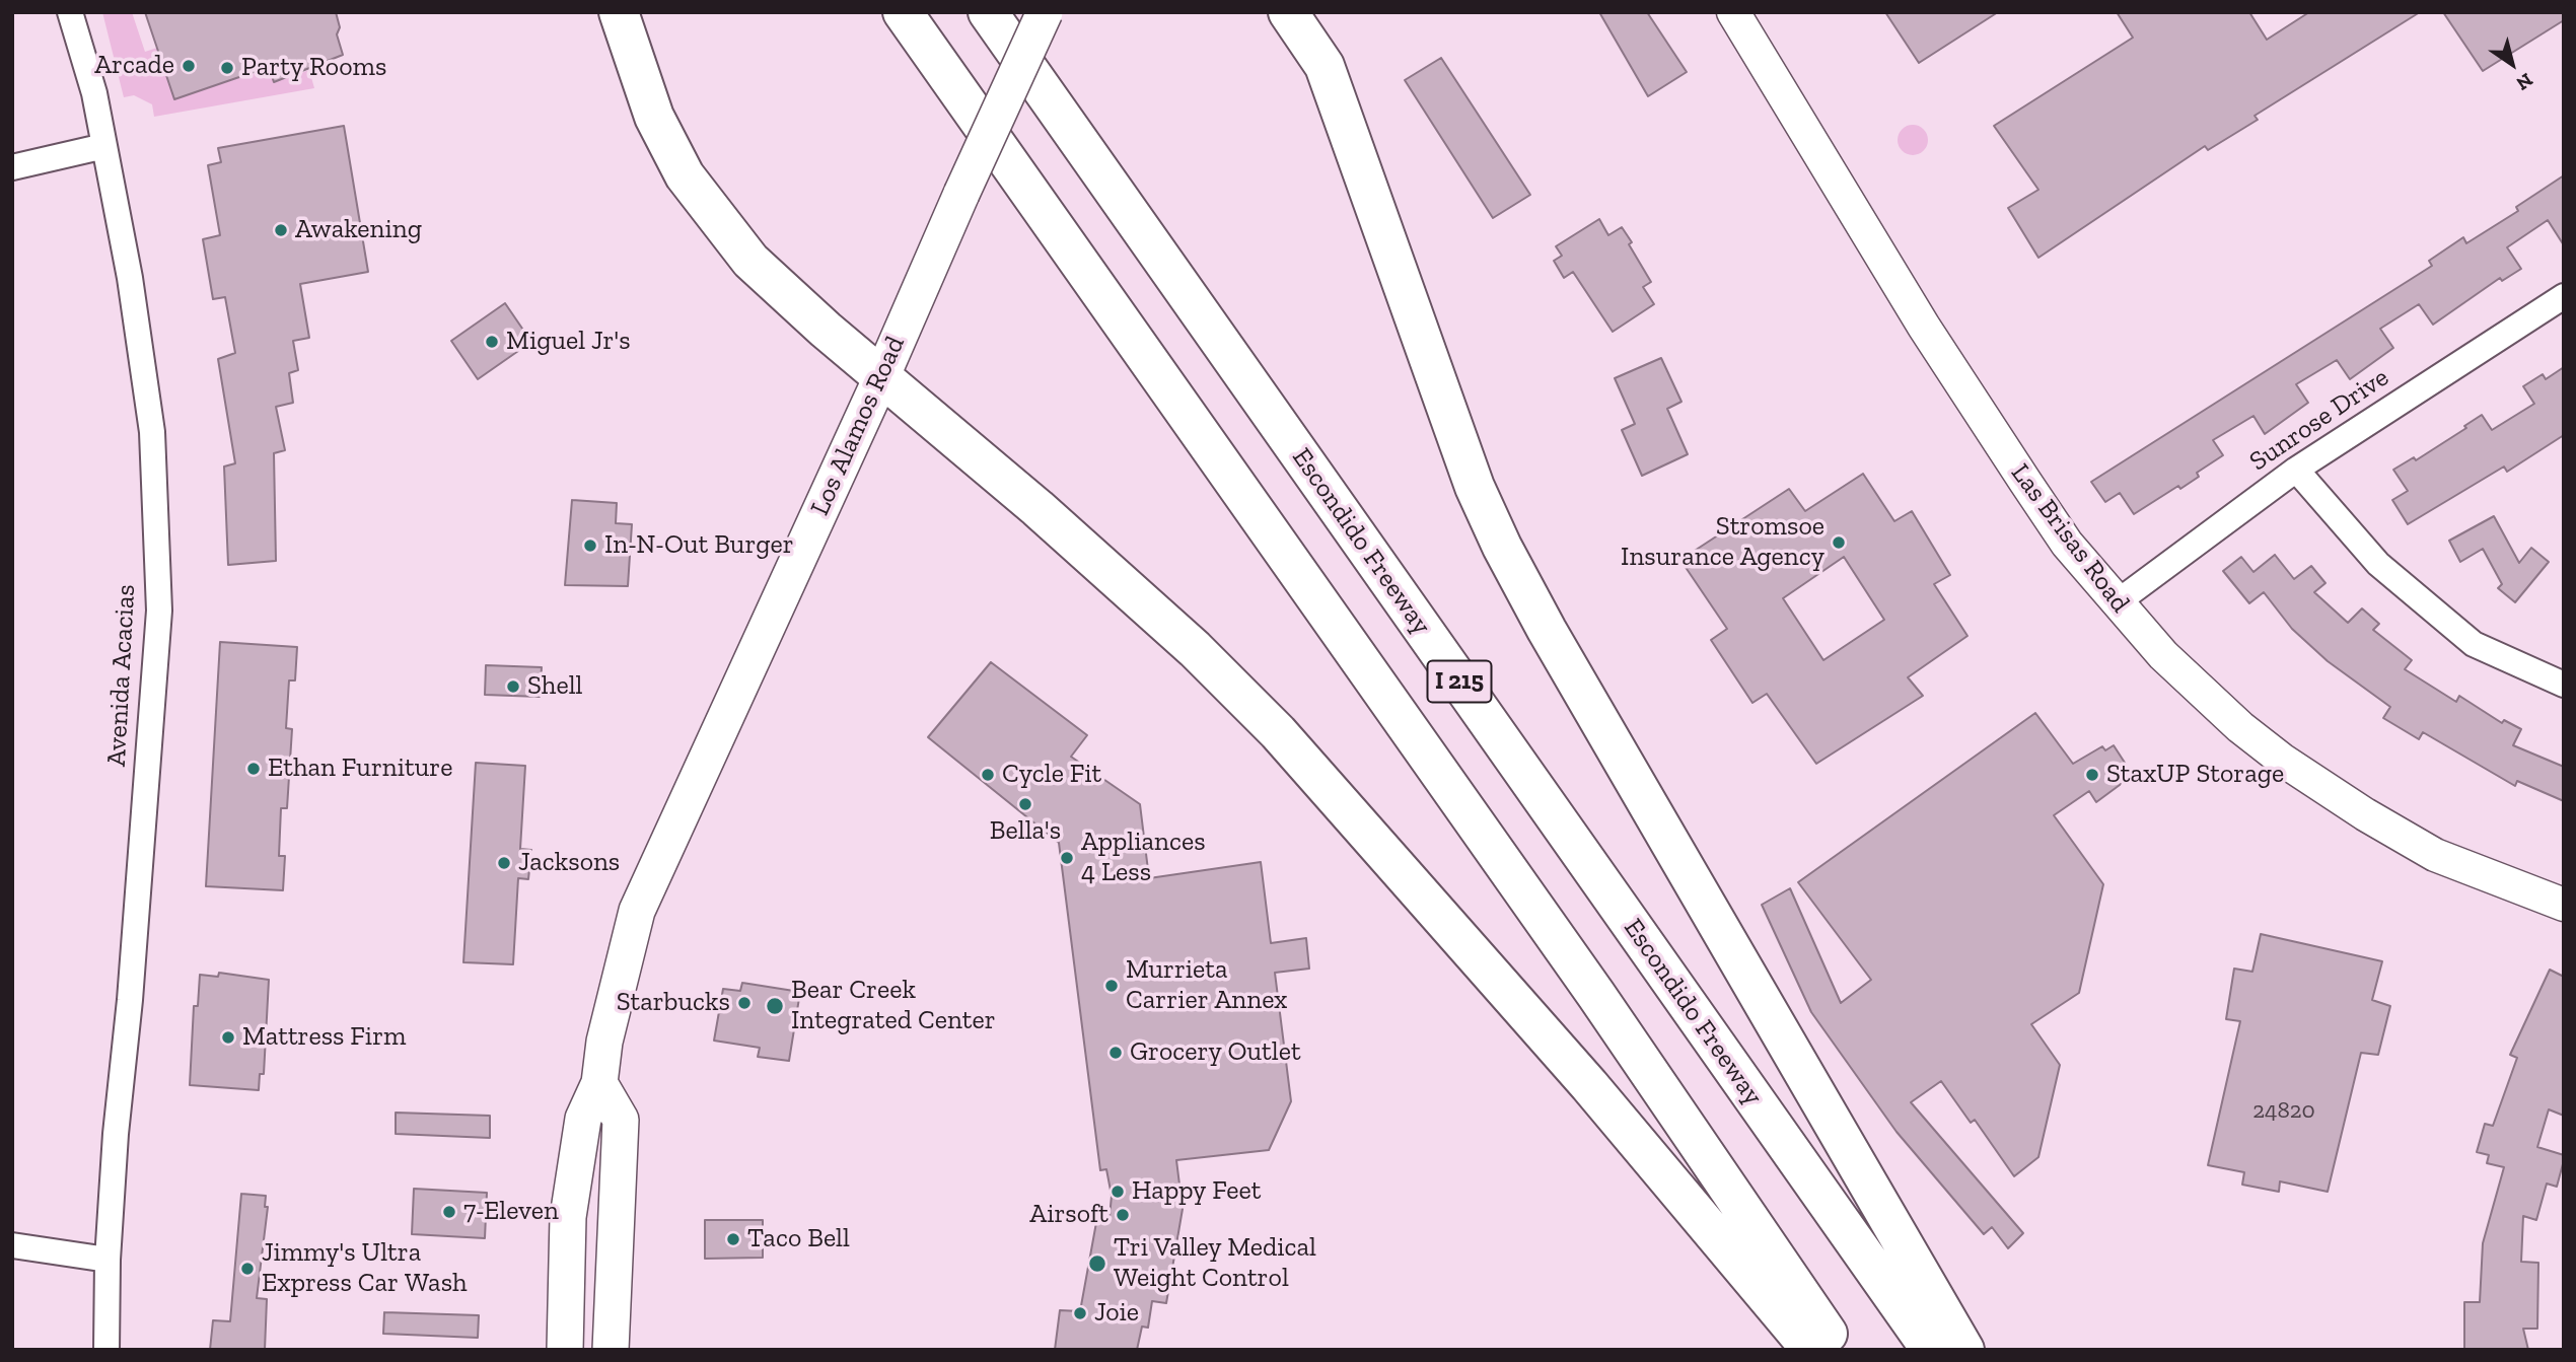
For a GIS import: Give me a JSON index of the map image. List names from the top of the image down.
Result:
{
  "streets": {
    "highway": ["Escondido Freeway", "I 215"],
    "main road": ["Los Alamos Road"],
    "street": ["Sunrose Drive", "Las Brisas Road", "Avenida Acacias"]
  },
  "crossings": [
    ["Sunrose Drive", "Las Brisas Road"]
  ],
  "places": [
    "Arcade",
    "Party Rooms",
    "Awakening",
    "Miguel Jr's",
    "Stromsoe Insurance Agency",
    "In-N-Out Burger",
    "Shell",
    "Ethan Furniture",
    "Cycle Fit",
    "StaxUP Storage",
    "Bella's",
    "Appliances 4 Less",
    "Jacksons",
    "Murrieta Carrier Annex",
    "Starbucks",
    "Bear Creek Integrated Center",
    "Mattress Firm",
    "Grocery Outlet",
    "Happy Feet",
    "7-Eleven",
    "Airsoft",
    "Taco Bell",
    "Tri Valley Medical Weight Control",
    "Jimmy's Ultra Express Car Wash",
    "Joie"
  ],
  "house_numbers": ["24820"],
  "north": "bottom right"
}
